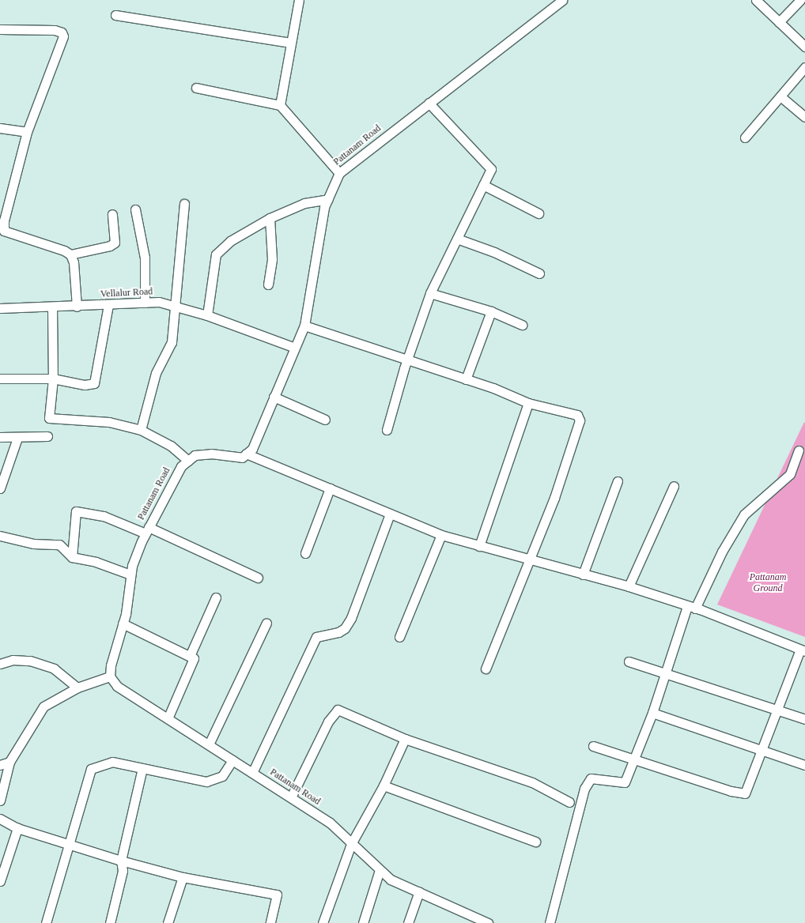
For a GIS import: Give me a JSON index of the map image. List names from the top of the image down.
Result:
{
  "streets": {
    "street": ["Pattanam Road", "Vellalur Road"]
  },
  "crossings": [
    ["Pattanam Road", "Vellalur Road"]
  ],
  "parks": ["Pattanam Ground"]
}
